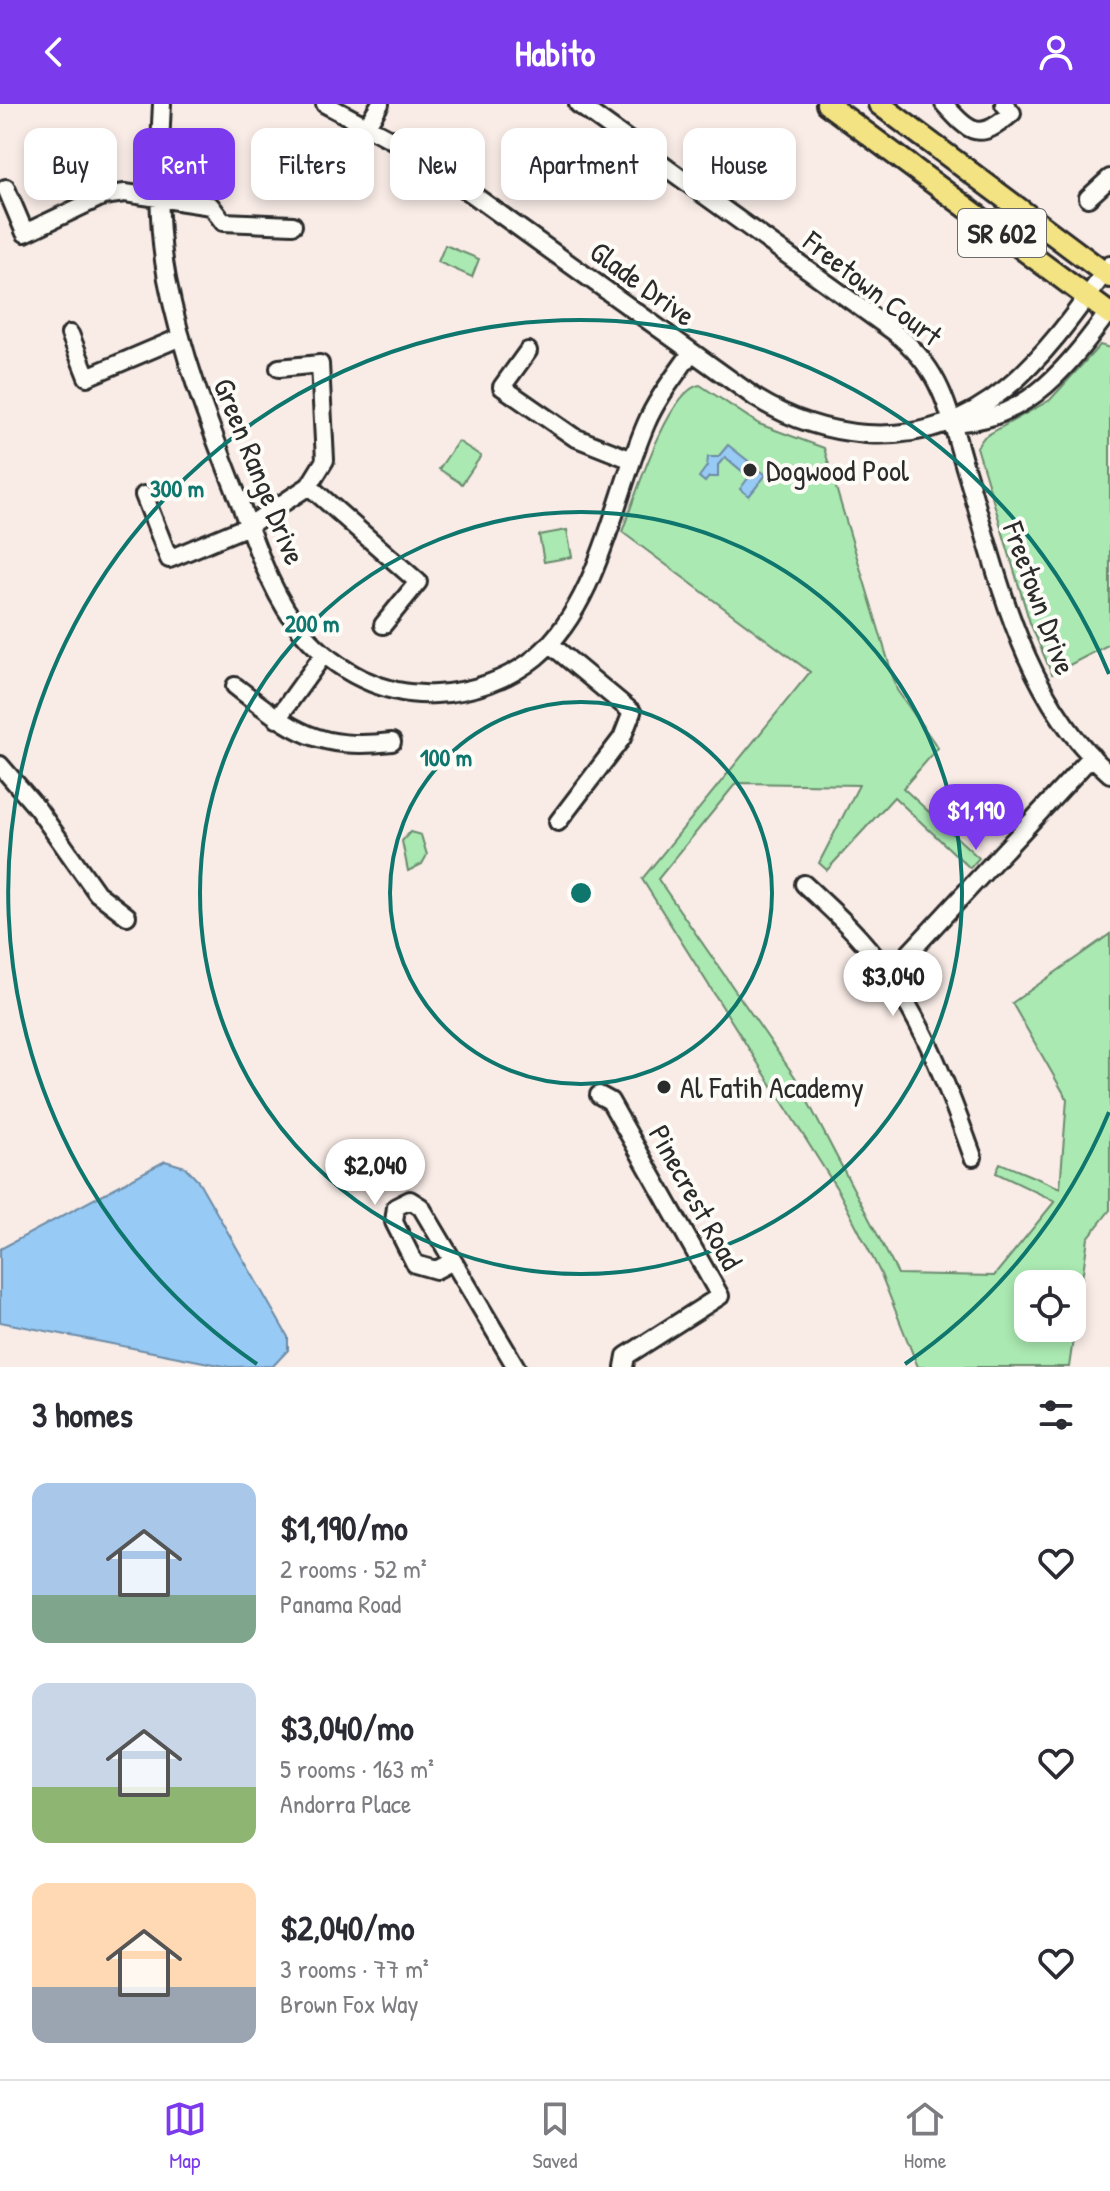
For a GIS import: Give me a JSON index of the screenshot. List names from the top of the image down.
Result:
{
  "streets": {
    "main road": ["SR 602"],
    "street": [
      "Glade Drive",
      "Freetown Court",
      "Green Range Drive",
      "Freetown Drive",
      "Pinecrest Road"
    ]
  },
  "crossings": [
    ["SR 602", "Glade Drive"],
    ["Glade Drive", "Freetown Court"],
    ["Glade Drive", "Green Range Drive"],
    ["Glade Drive", "Freetown Drive"],
    ["Freetown Court", "Freetown Drive"]
  ],
  "places": ["Dogwood Pool", "Al Fatih Academy"],
  "page": {
    "header": "Habito",
    "chip": [
      "Buy",
      "Rent",
      "Filters",
      "New",
      "Apartment",
      "House"
    ],
    "price": ["$1,190", "$3,040", "$2,040"],
    "heading": "3 homes",
    "list": [
      {
        "name": "$1,190/mo",
        "note": "2 rooms · 52 m² · Panama Road"
      },
      {
        "name": "$3,040/mo",
        "note": "5 rooms · 163 m² · Andorra Place"
      },
      {
        "name": "$2,040/mo",
        "note": "3 rooms · 77 m² · Brown Fox Way"
      }
    ],
    "tabs": ["Map", "Saved", "Home"]
  },
  "rings": ["300 m", "200 m", "100 m"]
}
